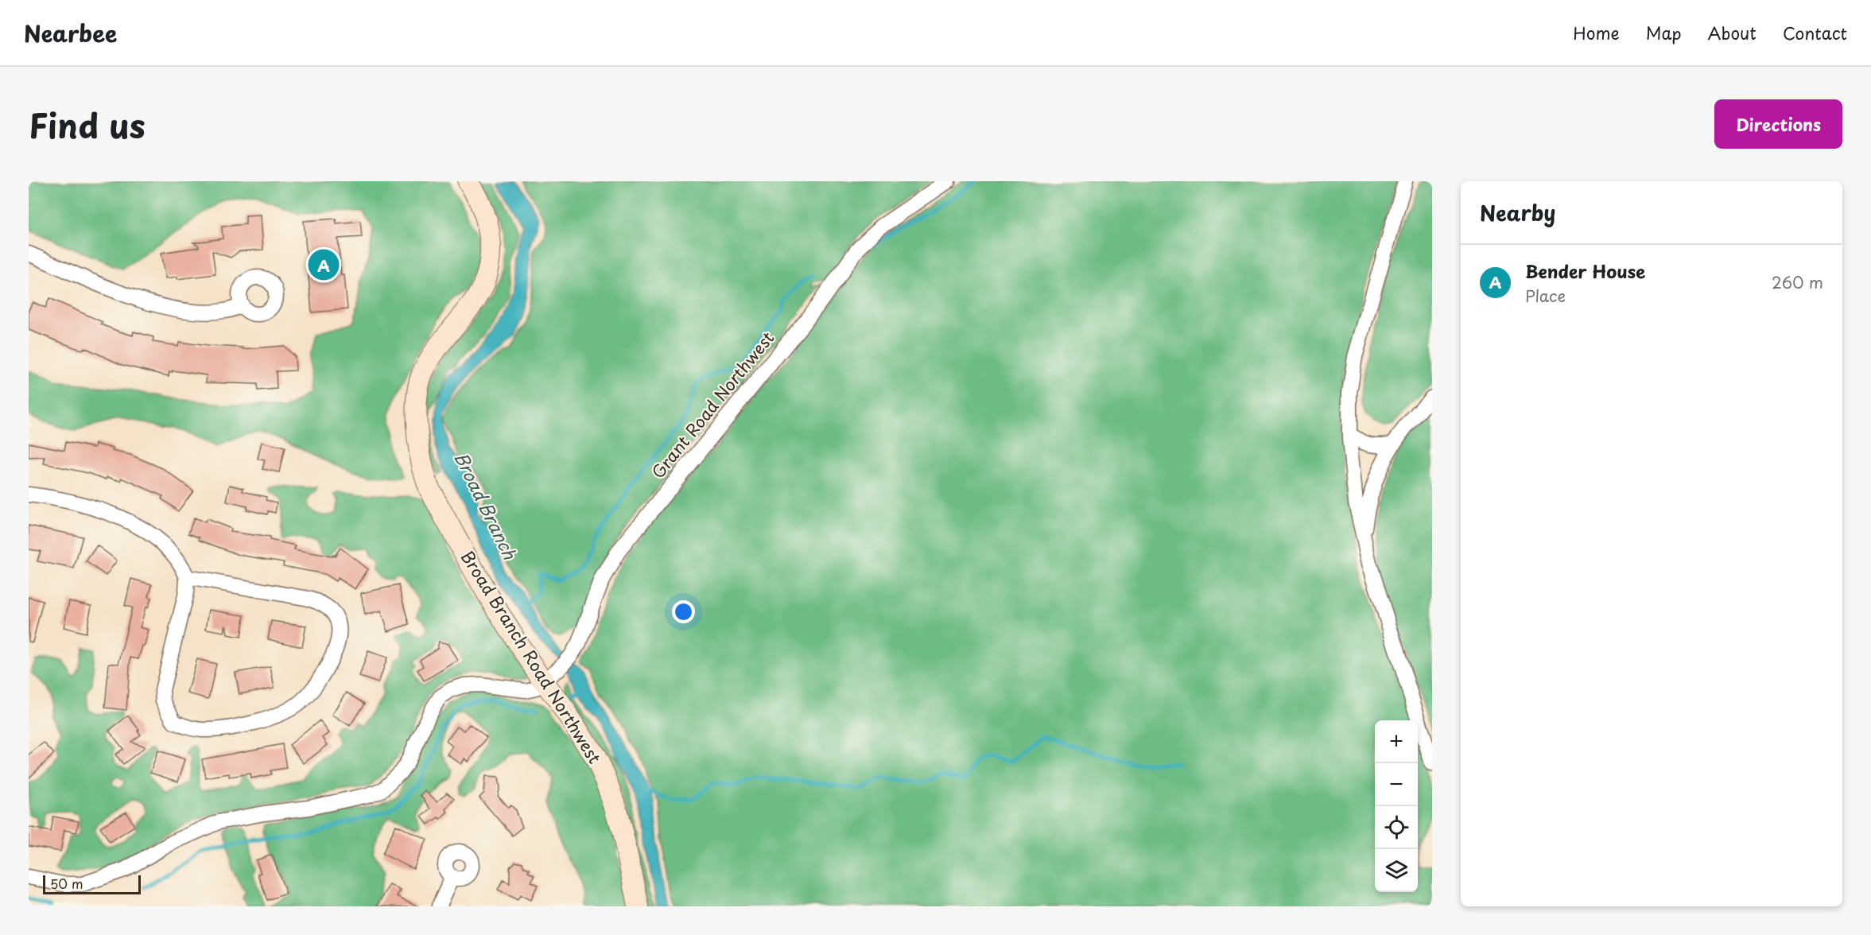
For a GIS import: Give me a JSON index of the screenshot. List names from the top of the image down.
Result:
{
  "streets": {
    "main road": ["Broad Branch Road Northwest"],
    "street": ["Grant Road Northwest"]
  },
  "crossings": [
    ["Grant Road Northwest", "Broad Branch Road Northwest"]
  ],
  "water": ["Broad Branch"],
  "scale_bar": "50 m",
  "page": {
    "header": "Nearbee",
    "nav": [
      "Home",
      "Map",
      "About",
      "Contact"
    ],
    "title": "Find us",
    "buttons": "Directions",
    "heading": "Nearby",
    "list": [
      {
        "mark": "A",
        "name": "Bender House",
        "note": "Place",
        "value": "260 m"
      }
    ],
    "pins": "A",
    "map_buttons": ["+", "−"],
    "scale": "50 m"
  }
}
